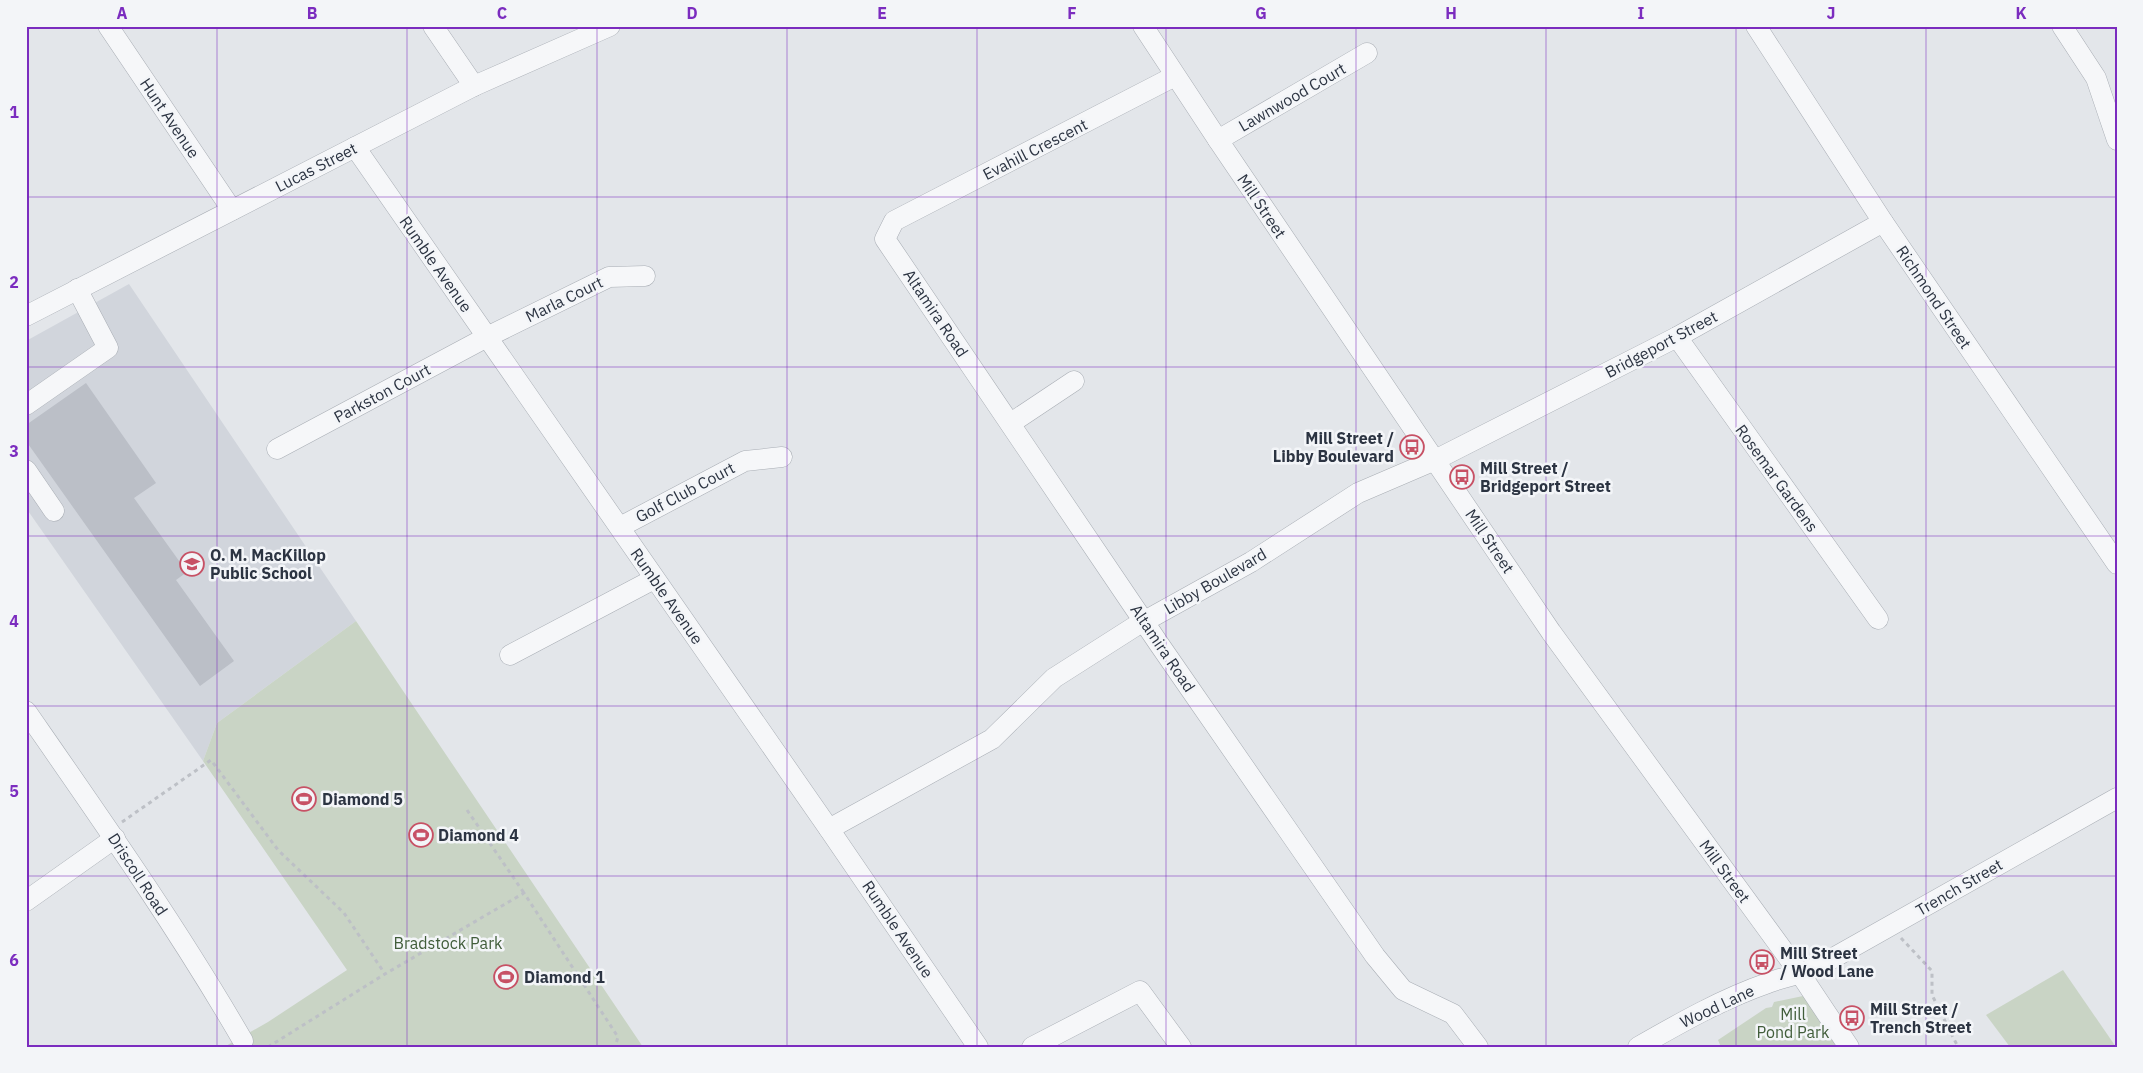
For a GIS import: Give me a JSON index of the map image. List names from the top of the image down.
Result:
{
  "streets": {
    "street": [
      "Lawnwood Court",
      "Hunt Avenue",
      "Evahill Crescent",
      "Lucas Street",
      "Mill Street",
      "Rumble Avenue",
      "Richmond Street",
      "Marla Court",
      "Altamira Road",
      "Bridgeport Street",
      "Parkston Court",
      "Rosemar Gardens",
      "Golf Club Court",
      "Libby Boulevard",
      "Driscoll Road",
      "Trench Street",
      "Wood Lane"
    ]
  },
  "crossings": [
    ["Lawnwood Court", "Mill Street"],
    ["Hunt Avenue", "Lucas Street"],
    ["Evahill Crescent", "Mill Street"],
    ["Evahill Crescent", "Altamira Road"],
    ["Lucas Street", "Rumble Avenue"],
    ["Mill Street", "Bridgeport Street"],
    ["Mill Street", "Libby Boulevard"],
    ["Mill Street", "Trench Street"],
    ["Mill Street", "Wood Lane"],
    ["Rumble Avenue", "Marla Court"],
    ["Rumble Avenue", "Parkston Court"],
    ["Rumble Avenue", "Golf Club Court"],
    ["Rumble Avenue", "Libby Boulevard"],
    ["Richmond Street", "Bridgeport Street"],
    ["Marla Court", "Parkston Court"],
    ["Altamira Road", "Libby Boulevard"],
    ["Bridgeport Street", "Rosemar Gardens"],
    ["Bridgeport Street", "Libby Boulevard"],
    ["Trench Street", "Wood Lane"]
  ],
  "parks": ["Bradstock Park", "Mill Pond Park"],
  "places": {
    "bus stop": [
      "Mill Street / Libby Boulevard",
      "Mill Street / Bridgeport Street",
      "Mill Street / Wood Lane",
      "Mill Street / Trench Street"
    ],
    "school or university": ["O. M. MacKillop Public School"],
    "sports": ["Diamond 5", "Diamond 4", "Diamond 1"]
  },
  "grid": {
    "columns": [
      "A",
      "B",
      "C",
      "D",
      "E",
      "F",
      "G",
      "H",
      "I",
      "J",
      "K"
    ],
    "rows": [
      "1",
      "2",
      "3",
      "4",
      "5",
      "6"
    ]
  }
}
